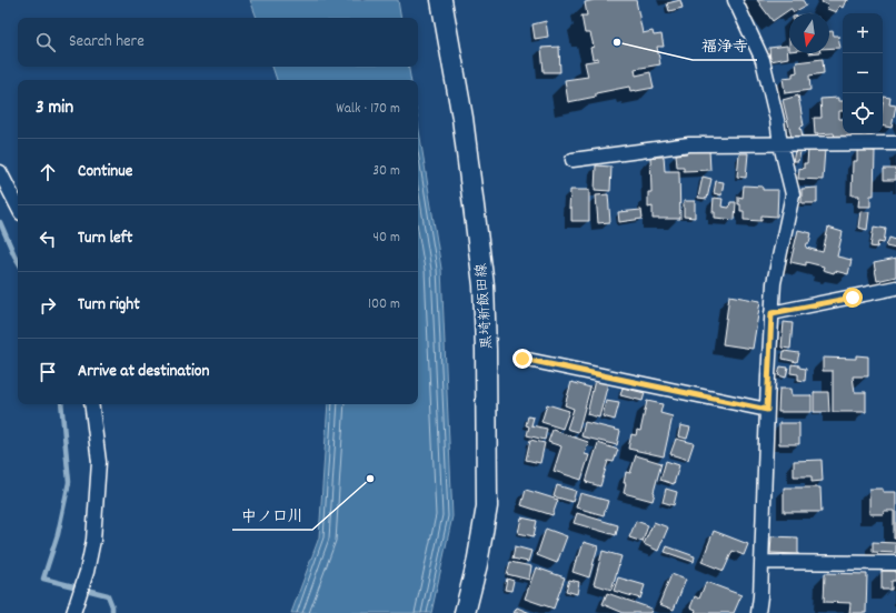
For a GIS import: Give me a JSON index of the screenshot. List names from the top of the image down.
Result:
{
  "streets": {
    "main road": ["黒埼新飯田線"]
  },
  "places": ["福浄寺", "中ノ口川"],
  "north": "bottom",
  "page": {
    "map_buttons": ["+", "−"],
    "search": "Search here",
    "heading": ["3 min", "Walk · 170 m"],
    "list": [
      ["Continue", "30 m"],
      ["Turn left", "40 m"],
      ["Turn right", "100 m"],
      "Arrive at destination"
    ]
  }
}
